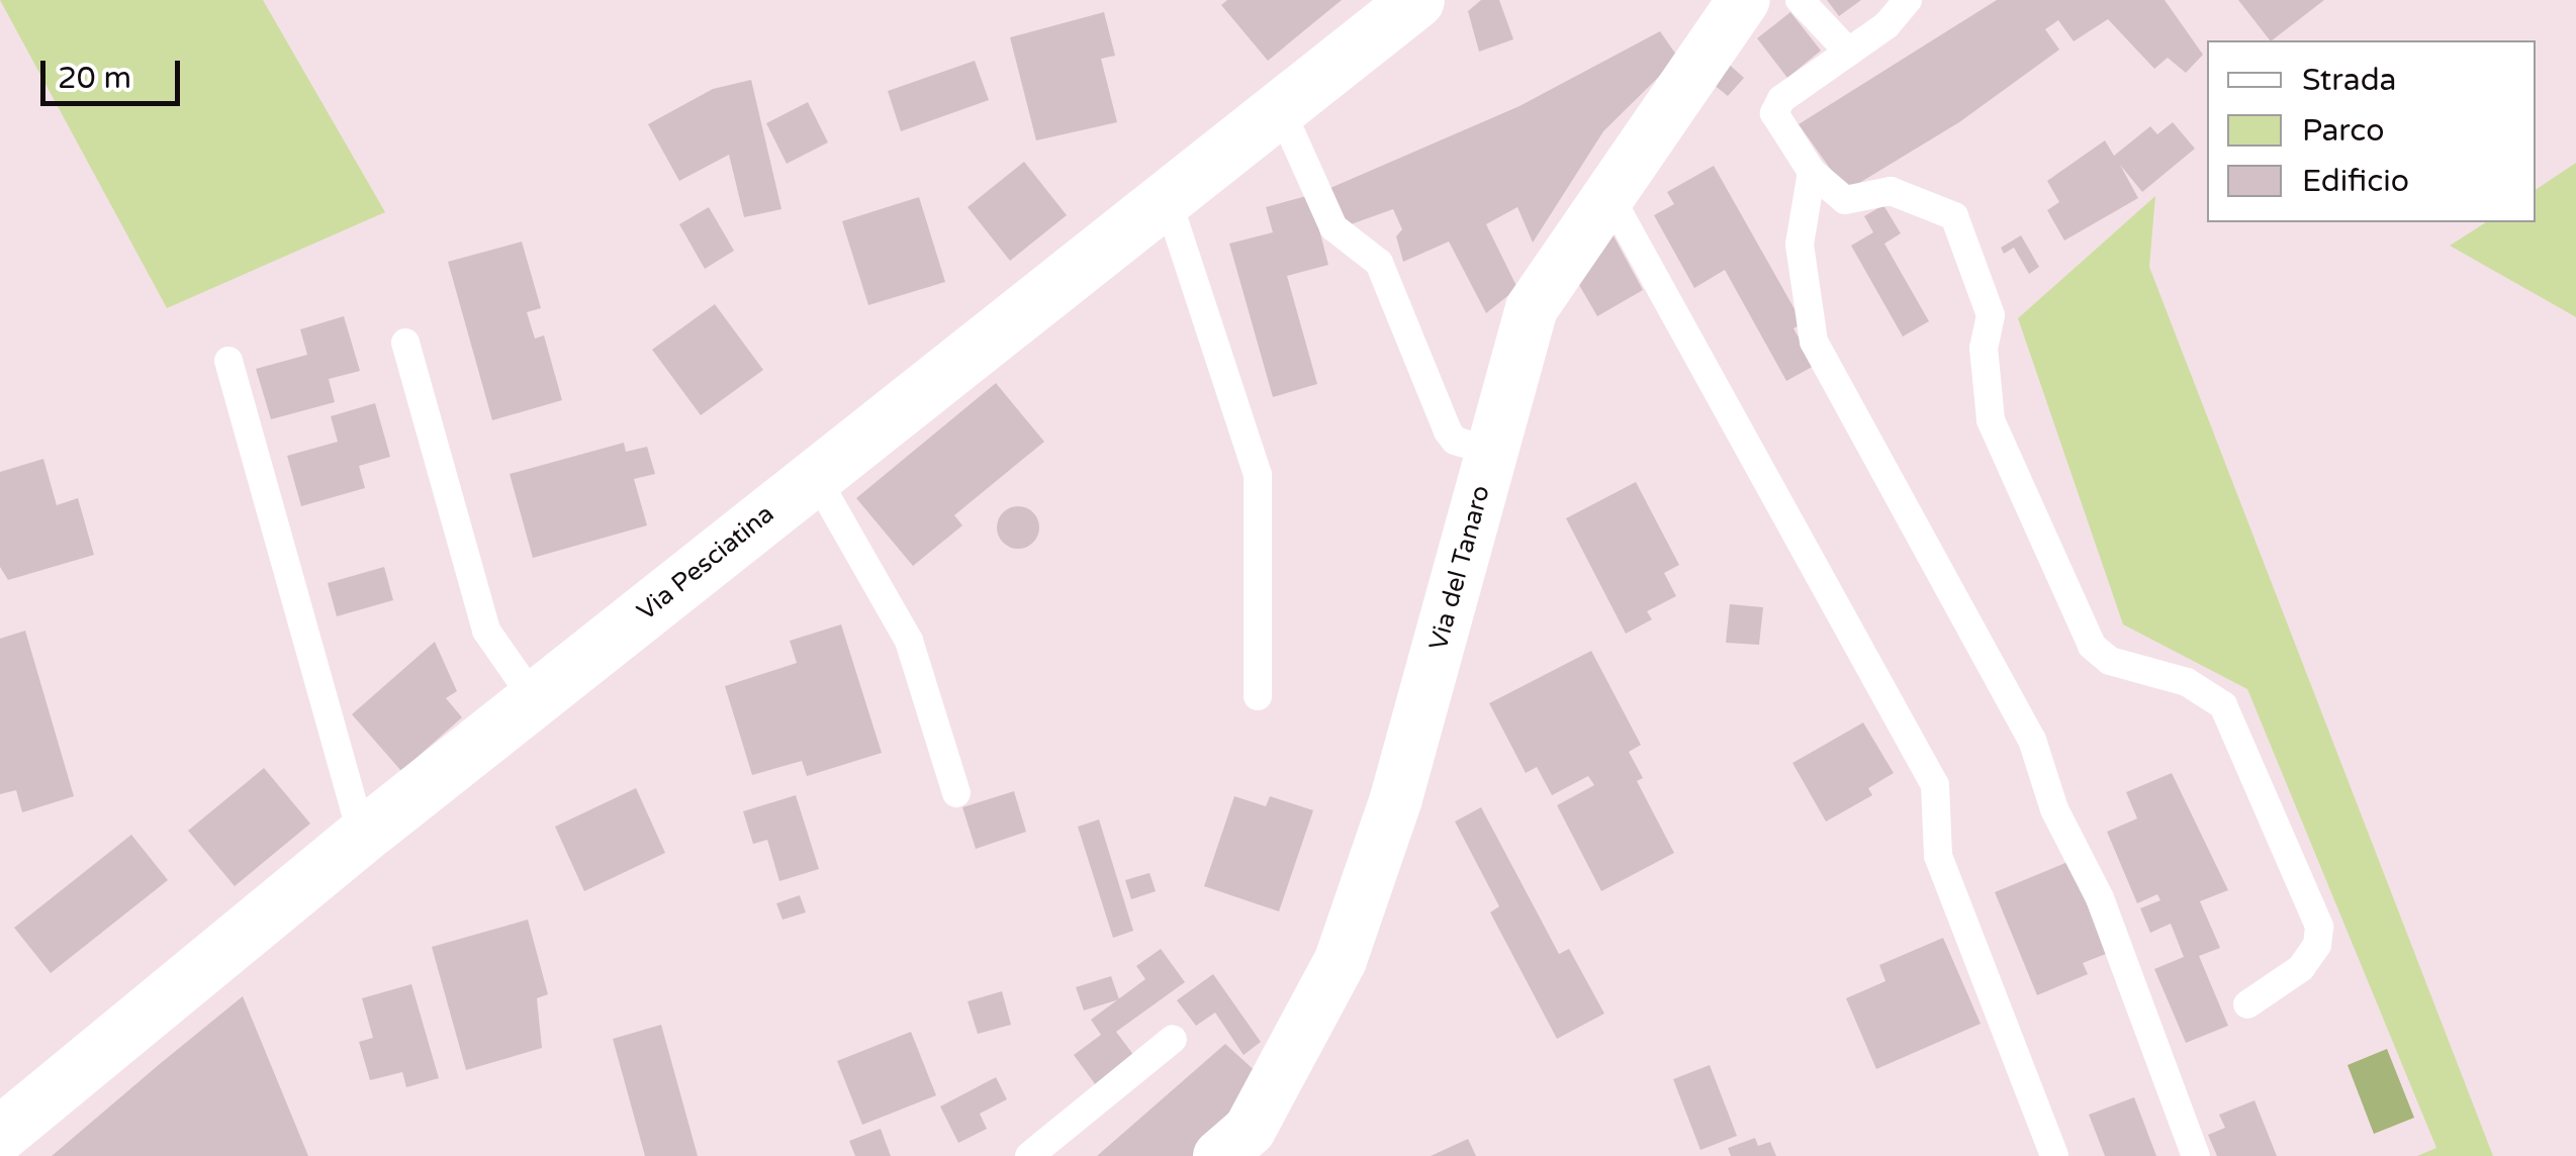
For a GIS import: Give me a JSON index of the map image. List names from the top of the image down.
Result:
{
  "streets": {
    "main road": ["Via Pesciatina"],
    "street": ["Via del Tanaro"]
  },
  "legend": ["Strada", "Parco", "Edificio"],
  "scale_bar": "20 m"
}
